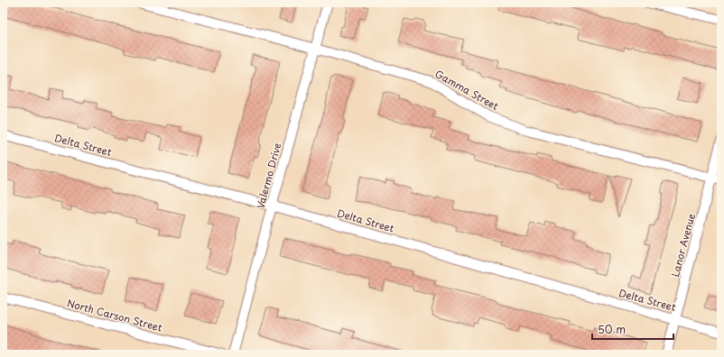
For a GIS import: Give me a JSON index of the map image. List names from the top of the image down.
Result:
{
  "streets": {
    "street": [
      "Gamma Street",
      "Delta Street",
      "Valermo Drive",
      "Lanor Avenue",
      "North Carson Street"
    ]
  },
  "crossings": [
    ["Gamma Street", "Valermo Drive"],
    ["Gamma Street", "Lanor Avenue"],
    ["Delta Street", "Valermo Drive"],
    ["Delta Street", "Lanor Avenue"]
  ],
  "scale_bar": "50 m"
}
